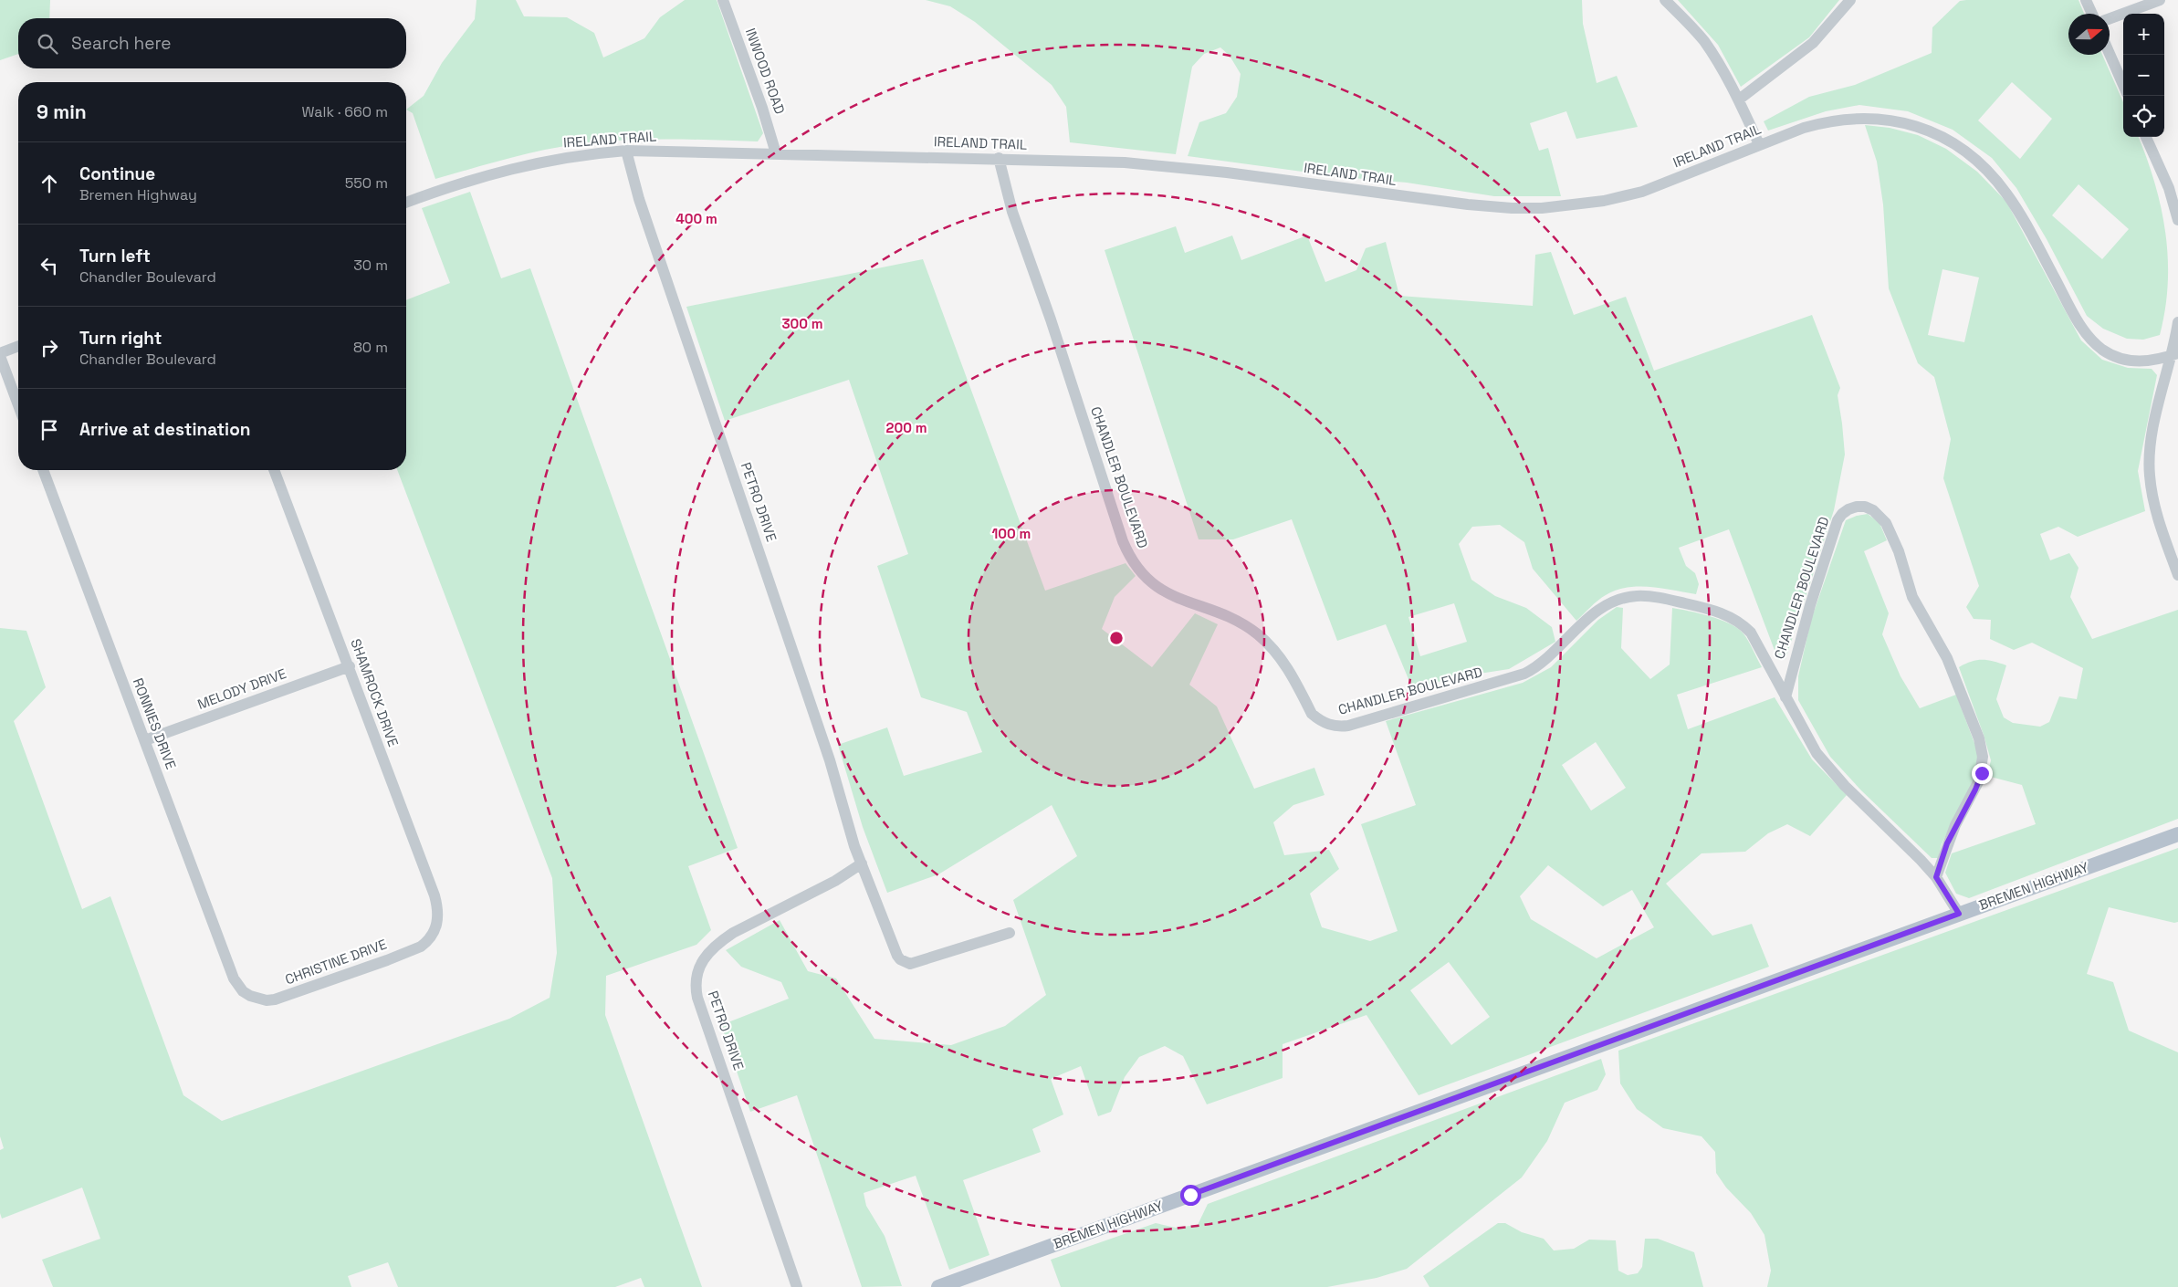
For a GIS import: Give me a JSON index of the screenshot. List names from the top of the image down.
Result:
{
  "streets": {
    "main road": ["BREMEN HIGHWAY"],
    "street": [
      "INWOOD ROAD",
      "IRELAND TRAIL",
      "CHANDLER BOULEVARD",
      "PETRO DRIVE",
      "MELODY DRIVE",
      "SHAMROCK DRIVE",
      "RONNIES DRIVE",
      "CHRISTINE DRIVE"
    ]
  },
  "crossings": [
    ["INWOOD ROAD", "IRELAND TRAIL"],
    ["IRELAND TRAIL", "CHANDLER BOULEVARD"],
    ["IRELAND TRAIL", "PETRO DRIVE"],
    ["CHANDLER BOULEVARD", "BREMEN HIGHWAY"],
    ["MELODY DRIVE", "SHAMROCK DRIVE"],
    ["MELODY DRIVE", "RONNIES DRIVE"],
    ["SHAMROCK DRIVE", "CHRISTINE DRIVE"],
    ["RONNIES DRIVE", "CHRISTINE DRIVE"]
  ],
  "north": "right",
  "page": {
    "map_buttons": ["+", "−"],
    "search": "Search here",
    "heading": ["9 min", "Walk · 660 m"],
    "list": [
      ["Continue", "Bremen Highway", "550 m"],
      ["Turn left", "Chandler Boulevard", "30 m"],
      ["Turn right", "Chandler Boulevard", "80 m"],
      "Arrive at destination"
    ]
  },
  "rings": [
    "400 m",
    "300 m",
    "200 m",
    "100 m"
  ]
}
